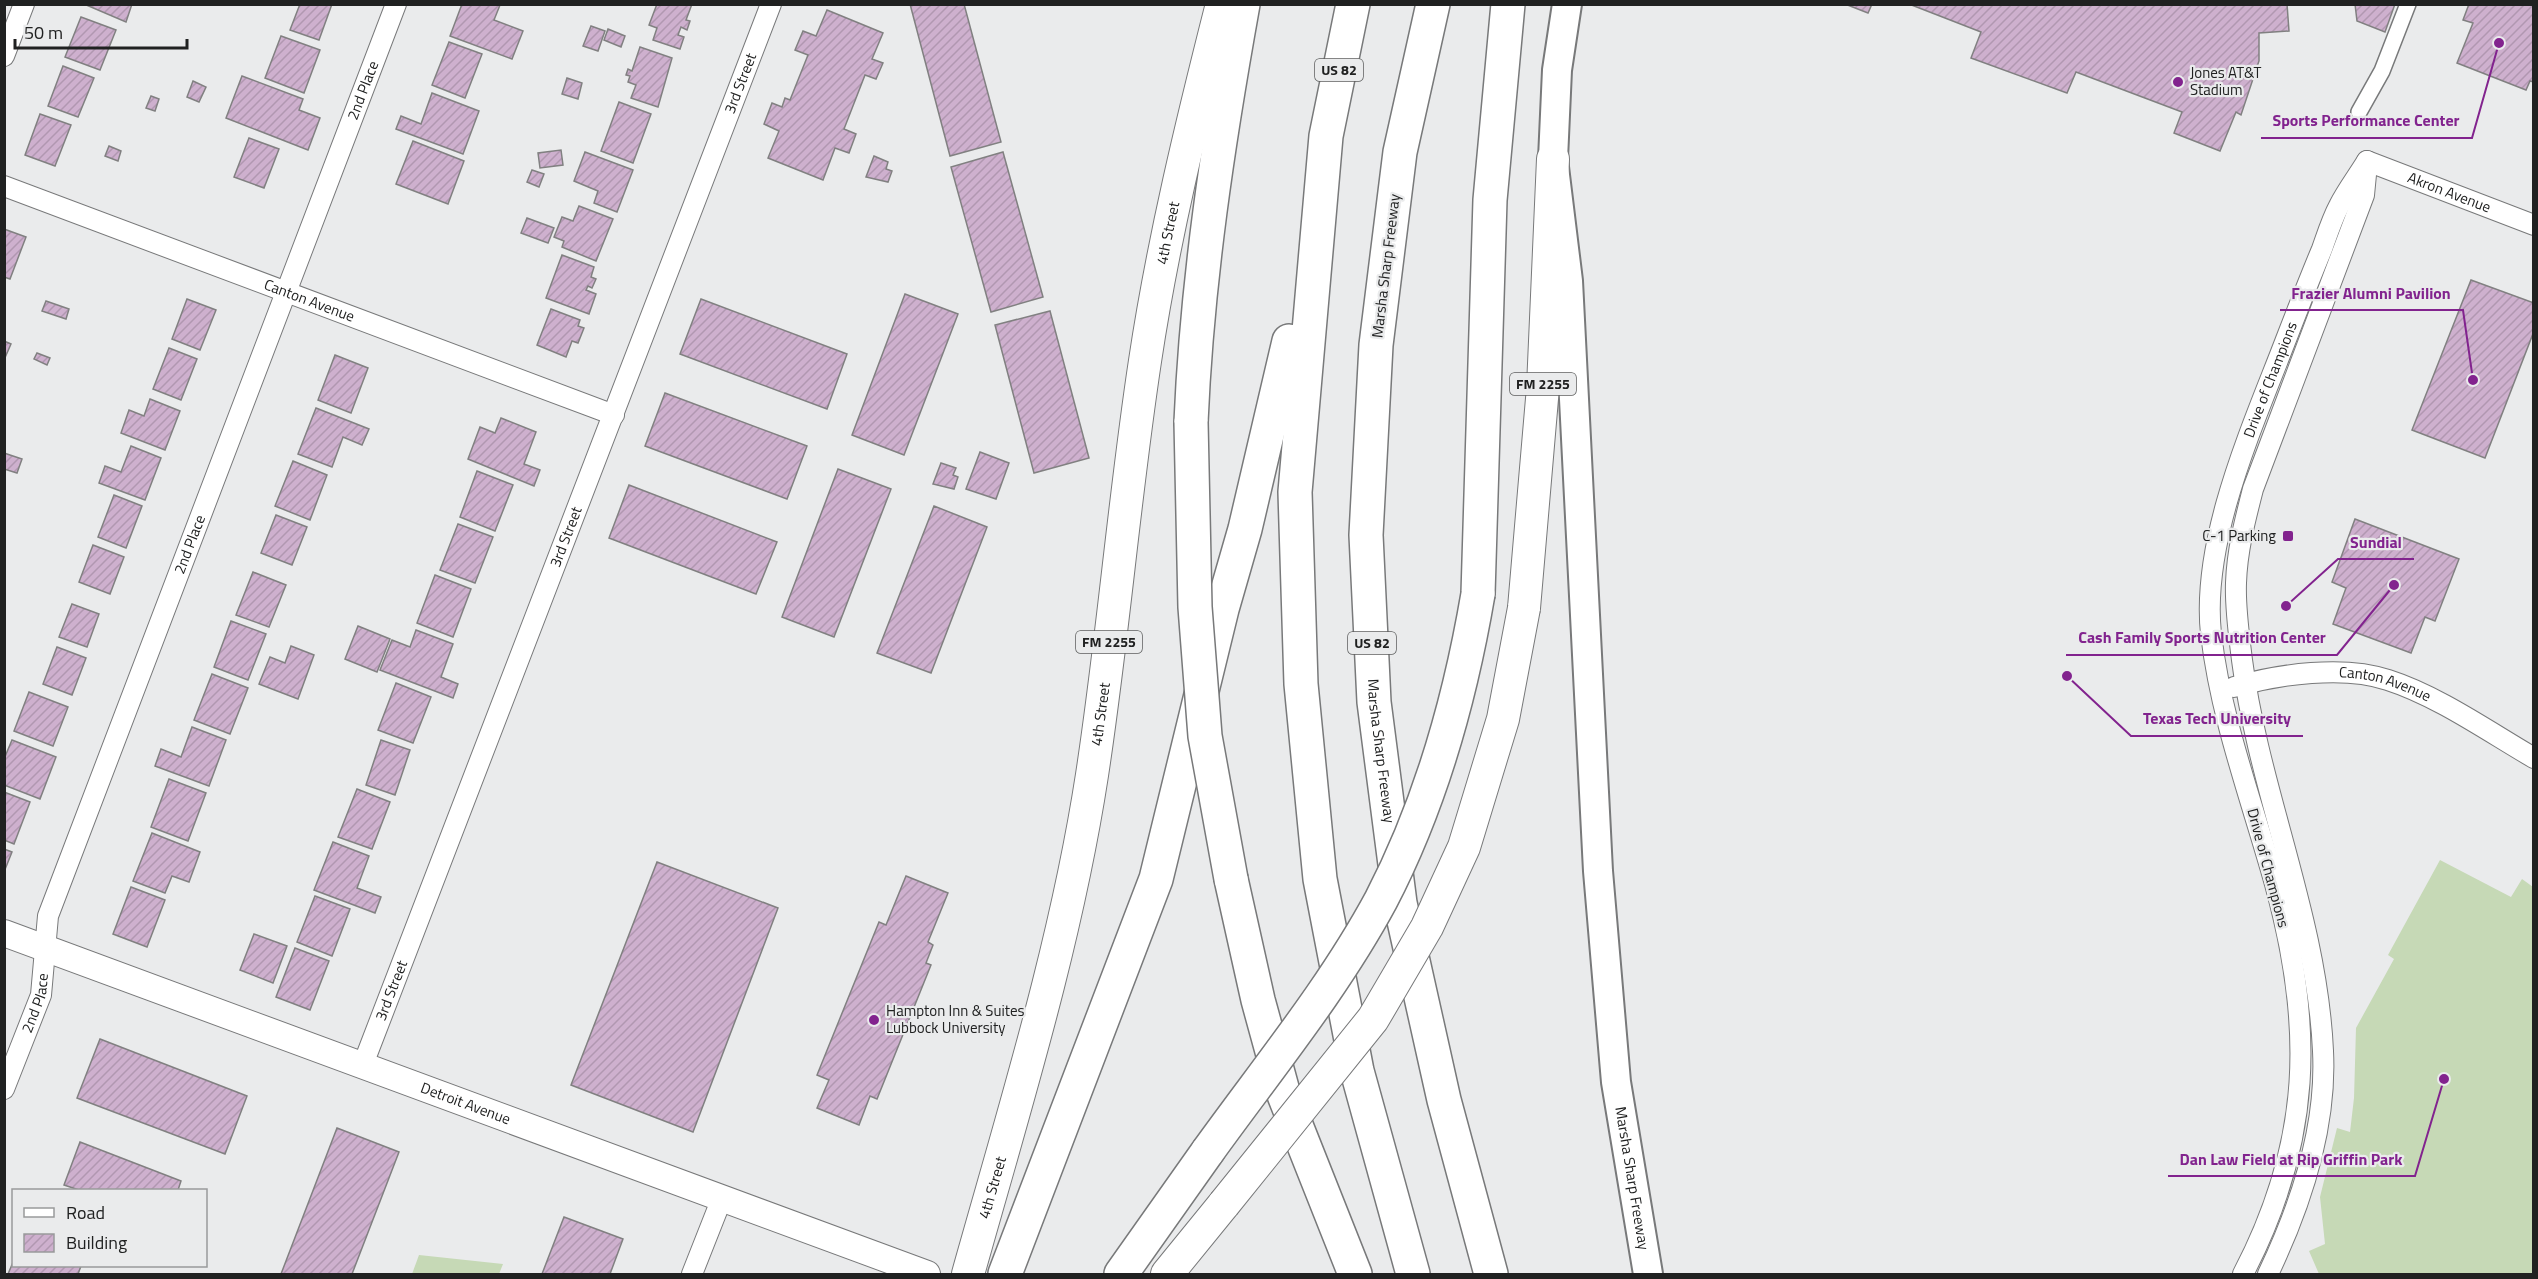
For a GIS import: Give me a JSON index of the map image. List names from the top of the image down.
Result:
{
  "streets": {
    "highway": ["US 82", "Marsha Sharp Freeway"],
    "main road": ["4th Street", "FM 2255"],
    "street": [
      "3rd Street",
      "2nd Place",
      "Akron Avenue",
      "Canton Avenue",
      "Drive of Champions",
      "Detroit Avenue"
    ]
  },
  "crossings": [
    ["3rd Street", "Canton Avenue"],
    ["3rd Street", "Detroit Avenue"],
    ["2nd Place", "Canton Avenue"],
    ["2nd Place", "Detroit Avenue"],
    ["Akron Avenue", "Drive of Champions"],
    ["Marsha Sharp Freeway", "FM 2255"],
    ["Canton Avenue", "Drive of Champions"]
  ],
  "places": {
    "other": [
      "Sports Performance Center",
      "Jones AT&T Stadium",
      "Frazier Alumni Pavilion",
      "Cash Family Sports Nutrition Center",
      "Sundial",
      "Texas Tech University",
      "Hampton Inn & Suites Lubbock University",
      "Dan Law Field at Rip Griffin Park"
    ],
    "transit": ["C-1 Parking"]
  },
  "legend": ["Road", "Building"],
  "scale_bar": "50 m"
}
